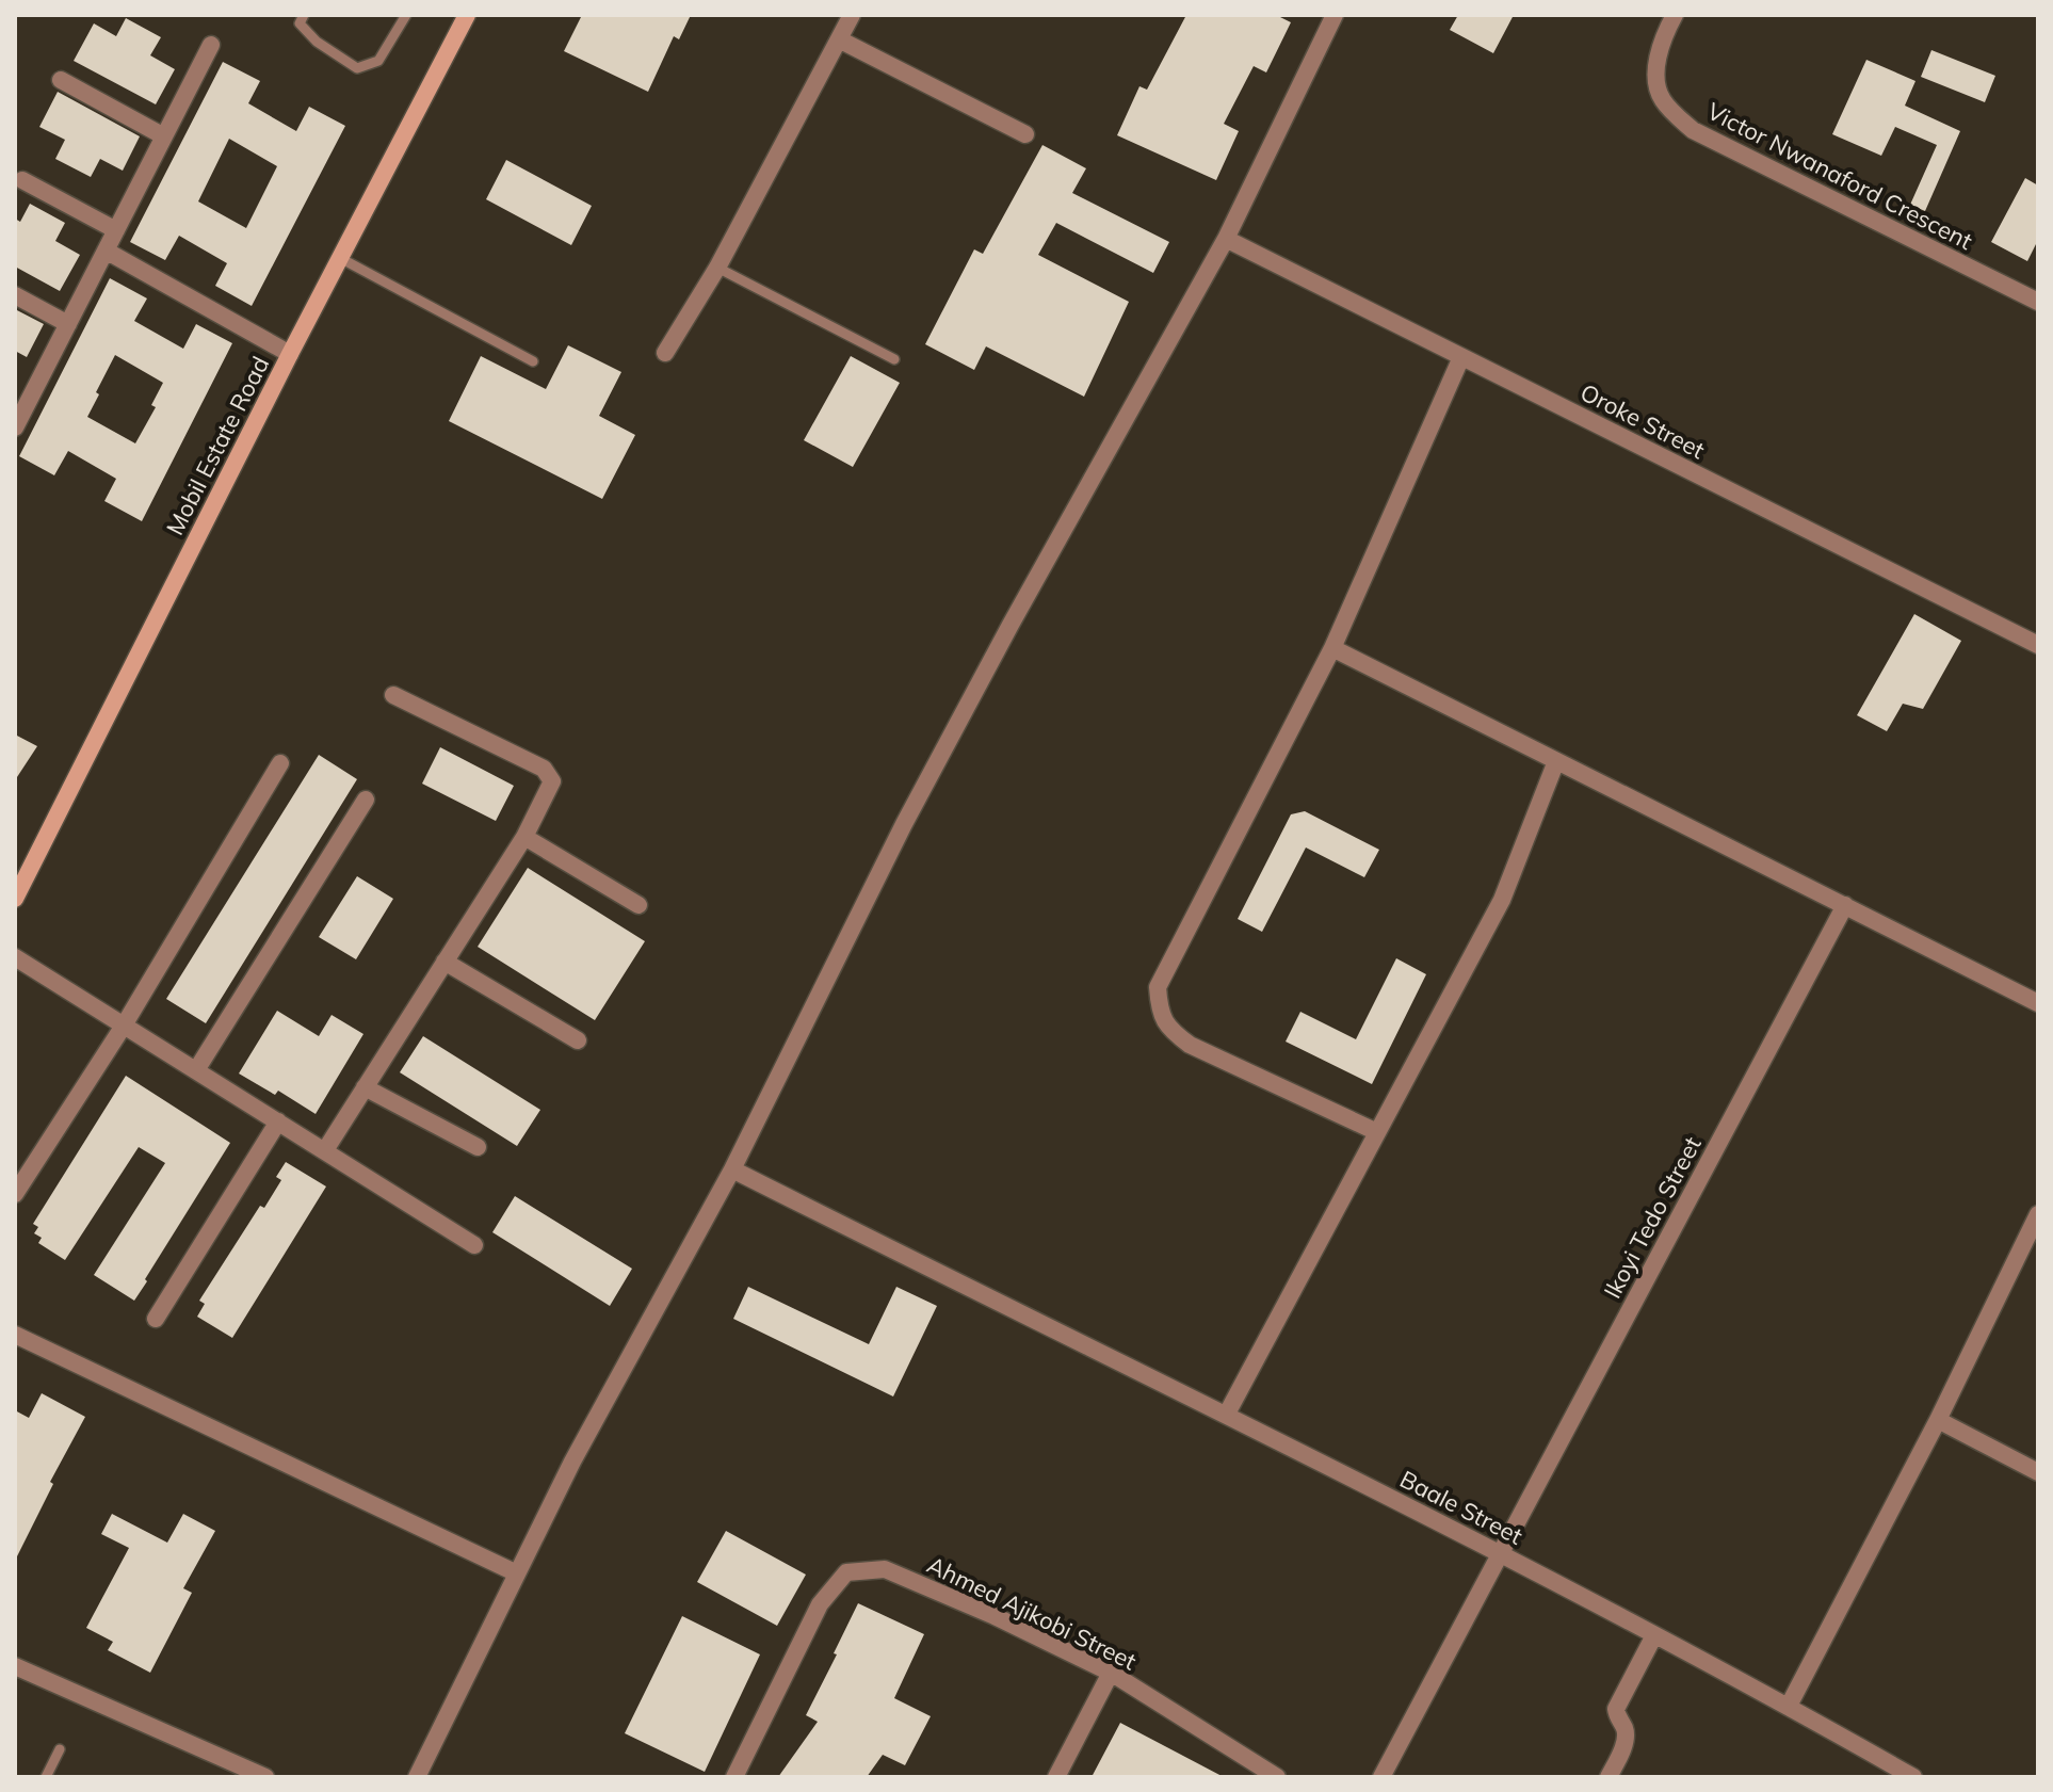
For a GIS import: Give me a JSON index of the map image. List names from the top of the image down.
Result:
{
  "streets": {
    "main road": ["Mobil Estate Road"],
    "street": [
      "Victor Nwanaford Crescent",
      "Oroke Street",
      "Ikoyi Tedo Street",
      "Baale Street",
      "Ahmed Ajikobi Street"
    ]
  },
  "crossings": [
    ["Ikoyi Tedo Street", "Baale Street"]
  ]
}
